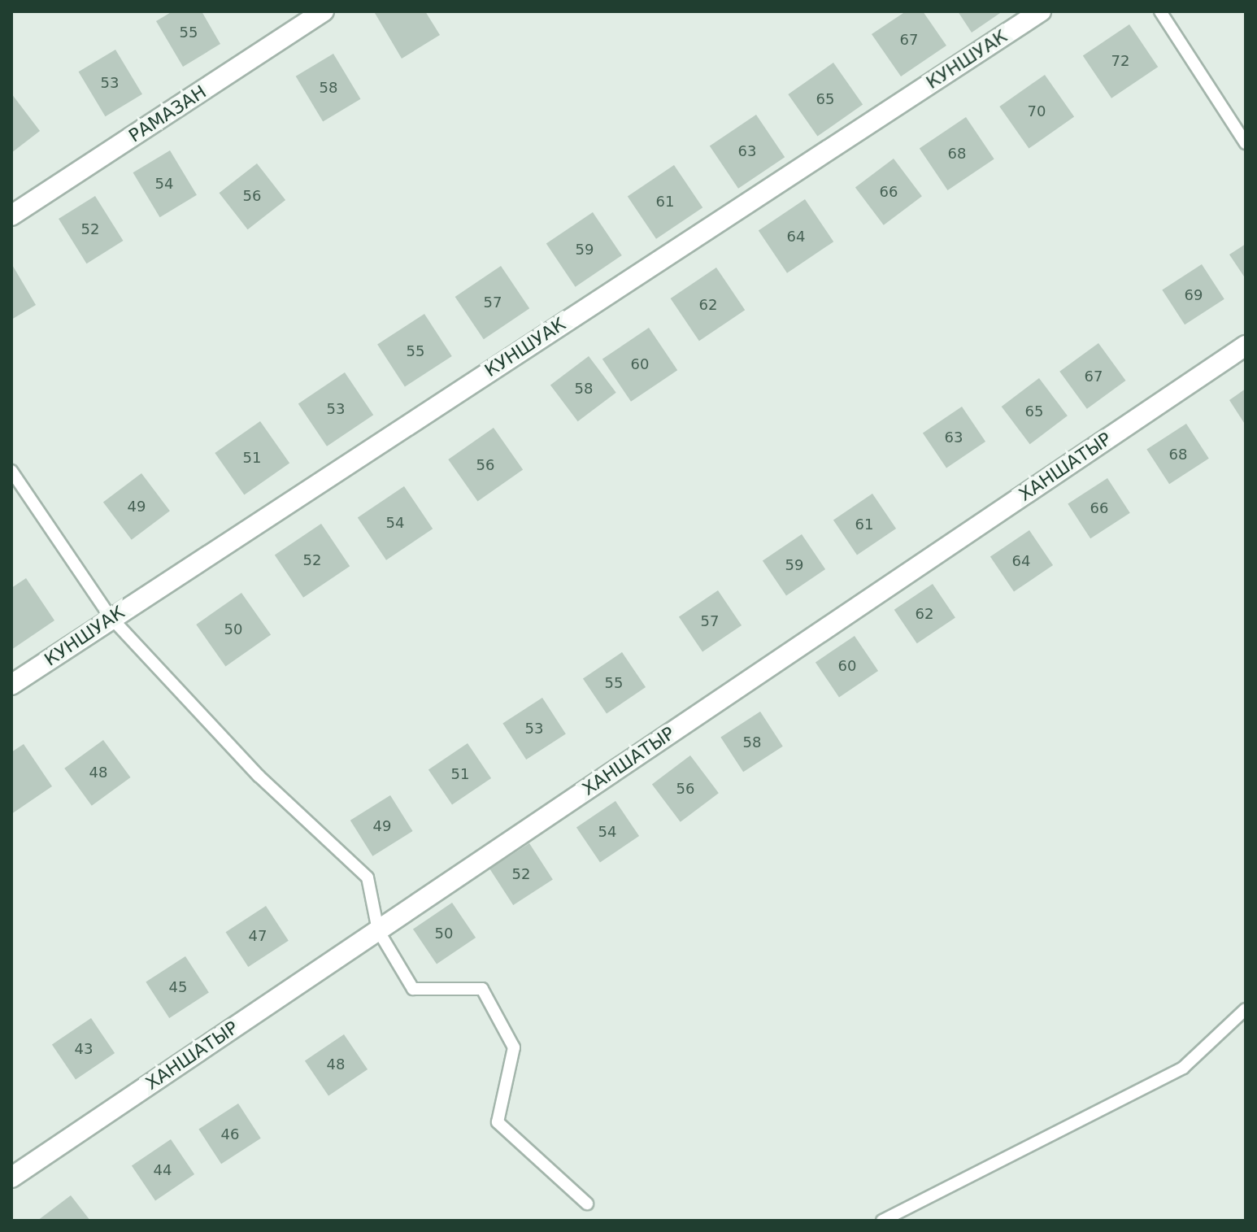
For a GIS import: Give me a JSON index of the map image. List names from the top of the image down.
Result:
{
  "streets": {
    "street": ["КУНШУАК", "РАМАЗАН", "ХАНШАТЫР"]
  },
  "house_numbers": [
    "55",
    "67",
    "72",
    "53",
    "58",
    "65",
    "70",
    "63",
    "68",
    "54",
    "66",
    "56",
    "61",
    "52",
    "64",
    "59",
    "69",
    "57",
    "62",
    "55",
    "60",
    "67",
    "58",
    "53",
    "65",
    "63",
    "68",
    "51",
    "56",
    "49",
    "66",
    "54",
    "61",
    "52",
    "64",
    "59",
    "62",
    "57",
    "50",
    "60",
    "55",
    "53",
    "58",
    "48",
    "51",
    "56",
    "49",
    "54",
    "52",
    "50",
    "47",
    "45",
    "43",
    "48",
    "46",
    "44"
  ]
}
